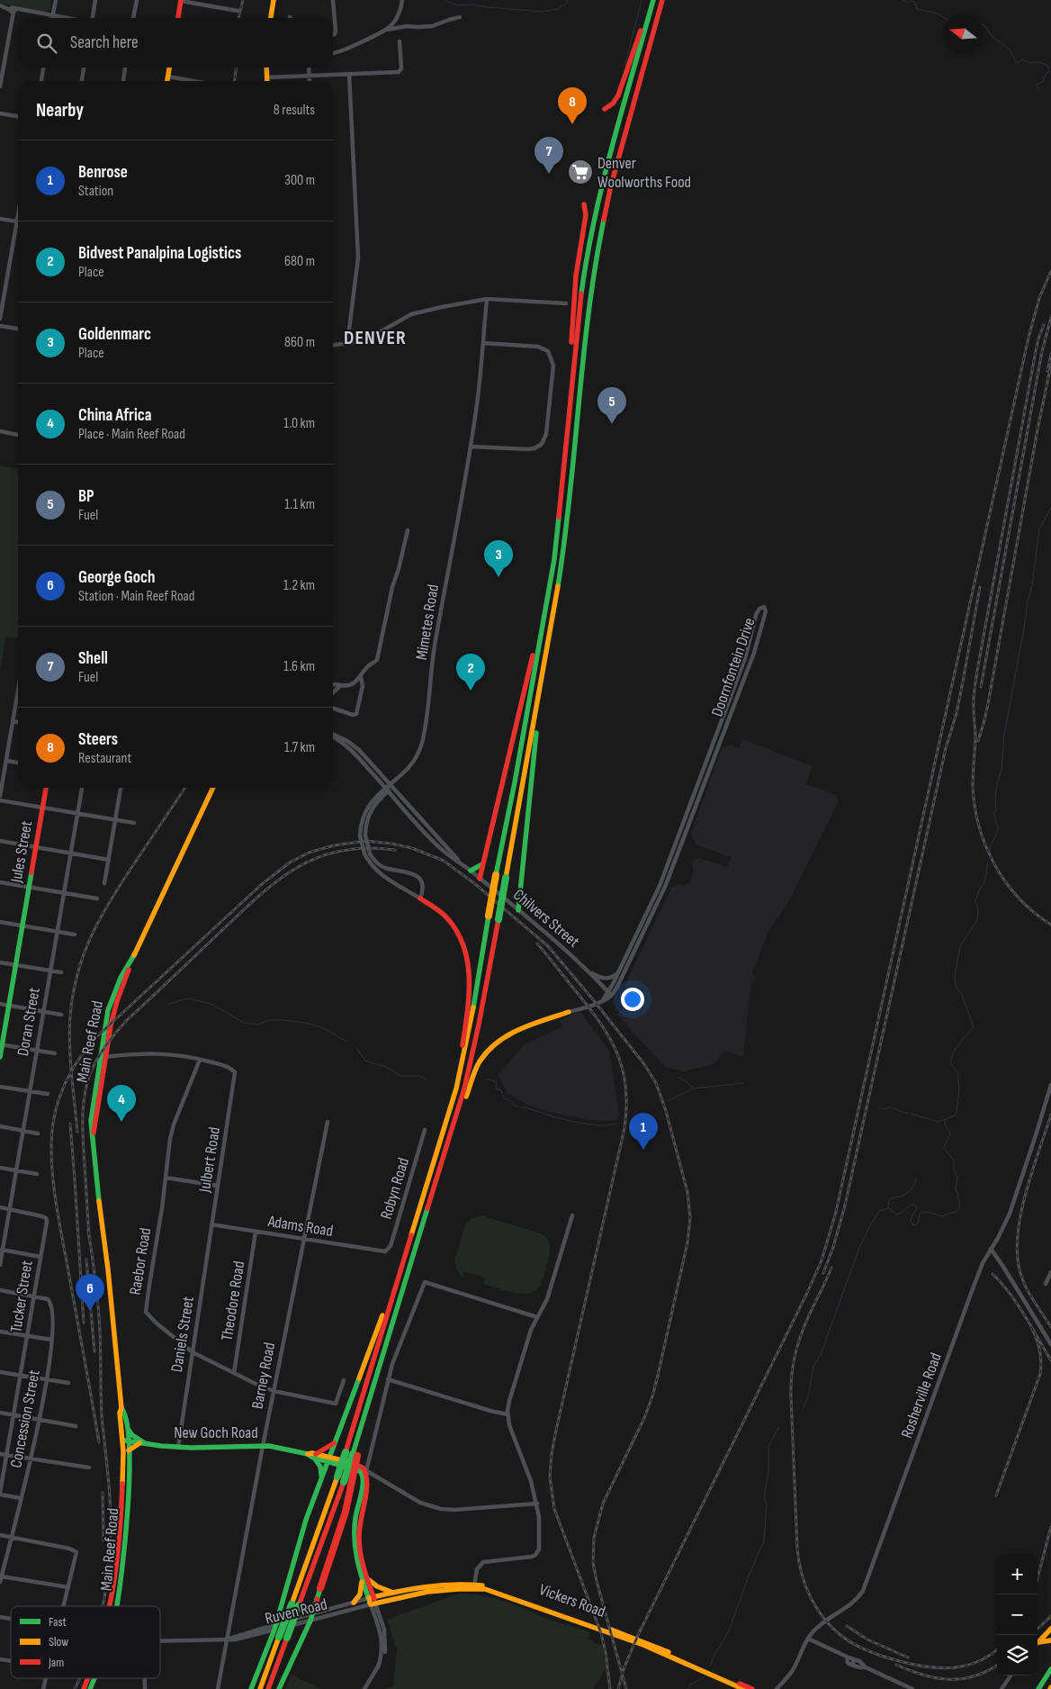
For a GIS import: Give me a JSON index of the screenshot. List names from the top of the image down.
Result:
{
  "streets": {
    "main road": [
      "Jules Street",
      "Main Reef Road",
      "New Goch Road",
      "Vickers Road"
    ],
    "street": [
      "Mimetes Road",
      "Doornfontein Drive",
      "Chilvers Street",
      "Doran Street",
      "Julbert Road",
      "Robyn Road",
      "Adams Road",
      "Raebor Road",
      "Tucker Street",
      "Theodore Road",
      "Daniels Street",
      "Barney Road",
      "Rosherville Road",
      "Concession Street",
      "Ruven Road"
    ]
  },
  "crossings": [
    ["Mimetes Road", "Chilvers Street"],
    ["Doornfontein Drive", "Chilvers Street"],
    ["Doran Street", "Tucker Street"],
    ["Main Reef Road", "New Goch Road"],
    ["Julbert Road", "Adams Road"],
    ["Julbert Road", "Raebor Road"],
    ["Julbert Road", "Daniels Street"],
    ["Robyn Road", "Adams Road"],
    ["Adams Road", "Theodore Road"],
    ["Adams Road", "Daniels Street"],
    ["Adams Road", "Barney Road"],
    ["Raebor Road", "Theodore Road"],
    ["Raebor Road", "Daniels Street"],
    ["Raebor Road", "Barney Road"],
    ["Tucker Street", "Concession Street"],
    ["Daniels Street", "New Goch Road"],
    ["Barney Road", "New Goch Road"],
    ["Barney Road", "Ruven Road"],
    ["Vickers Road", "Ruven Road"]
  ],
  "districts": ["DENVER"],
  "places": {
    "supermarket": ["Denver Woolworths Food"]
  },
  "legend": ["Fast", "Slow", "Jam"],
  "north": "left",
  "page": {
    "search": "Search here",
    "heading": ["Nearby", "8 results"],
    "pins": [
      "8",
      "7",
      "5",
      "3",
      "2",
      "4",
      "1",
      "6"
    ],
    "list": [
      {
        "mark": "1",
        "name": "Benrose",
        "note": "Station",
        "value": "300 m"
      },
      {
        "mark": "2",
        "name": "Bidvest Panalpina Logistics",
        "note": "Place",
        "value": "680 m"
      },
      {
        "mark": "3",
        "name": "Goldenmarc",
        "note": "Place",
        "value": "860 m"
      },
      {
        "mark": "4",
        "name": "China Africa",
        "note": "Place · Main Reef Road",
        "value": "1.0 km"
      },
      {
        "mark": "5",
        "name": "BP",
        "note": "Fuel",
        "value": "1.1 km"
      },
      {
        "mark": "6",
        "name": "George Goch",
        "note": "Station · Main Reef Road",
        "value": "1.2 km"
      },
      {
        "mark": "7",
        "name": "Shell",
        "note": "Fuel",
        "value": "1.6 km"
      },
      {
        "mark": "8",
        "name": "Steers",
        "note": "Restaurant",
        "value": "1.7 km"
      }
    ],
    "map_buttons": ["+", "−"]
  }
}
